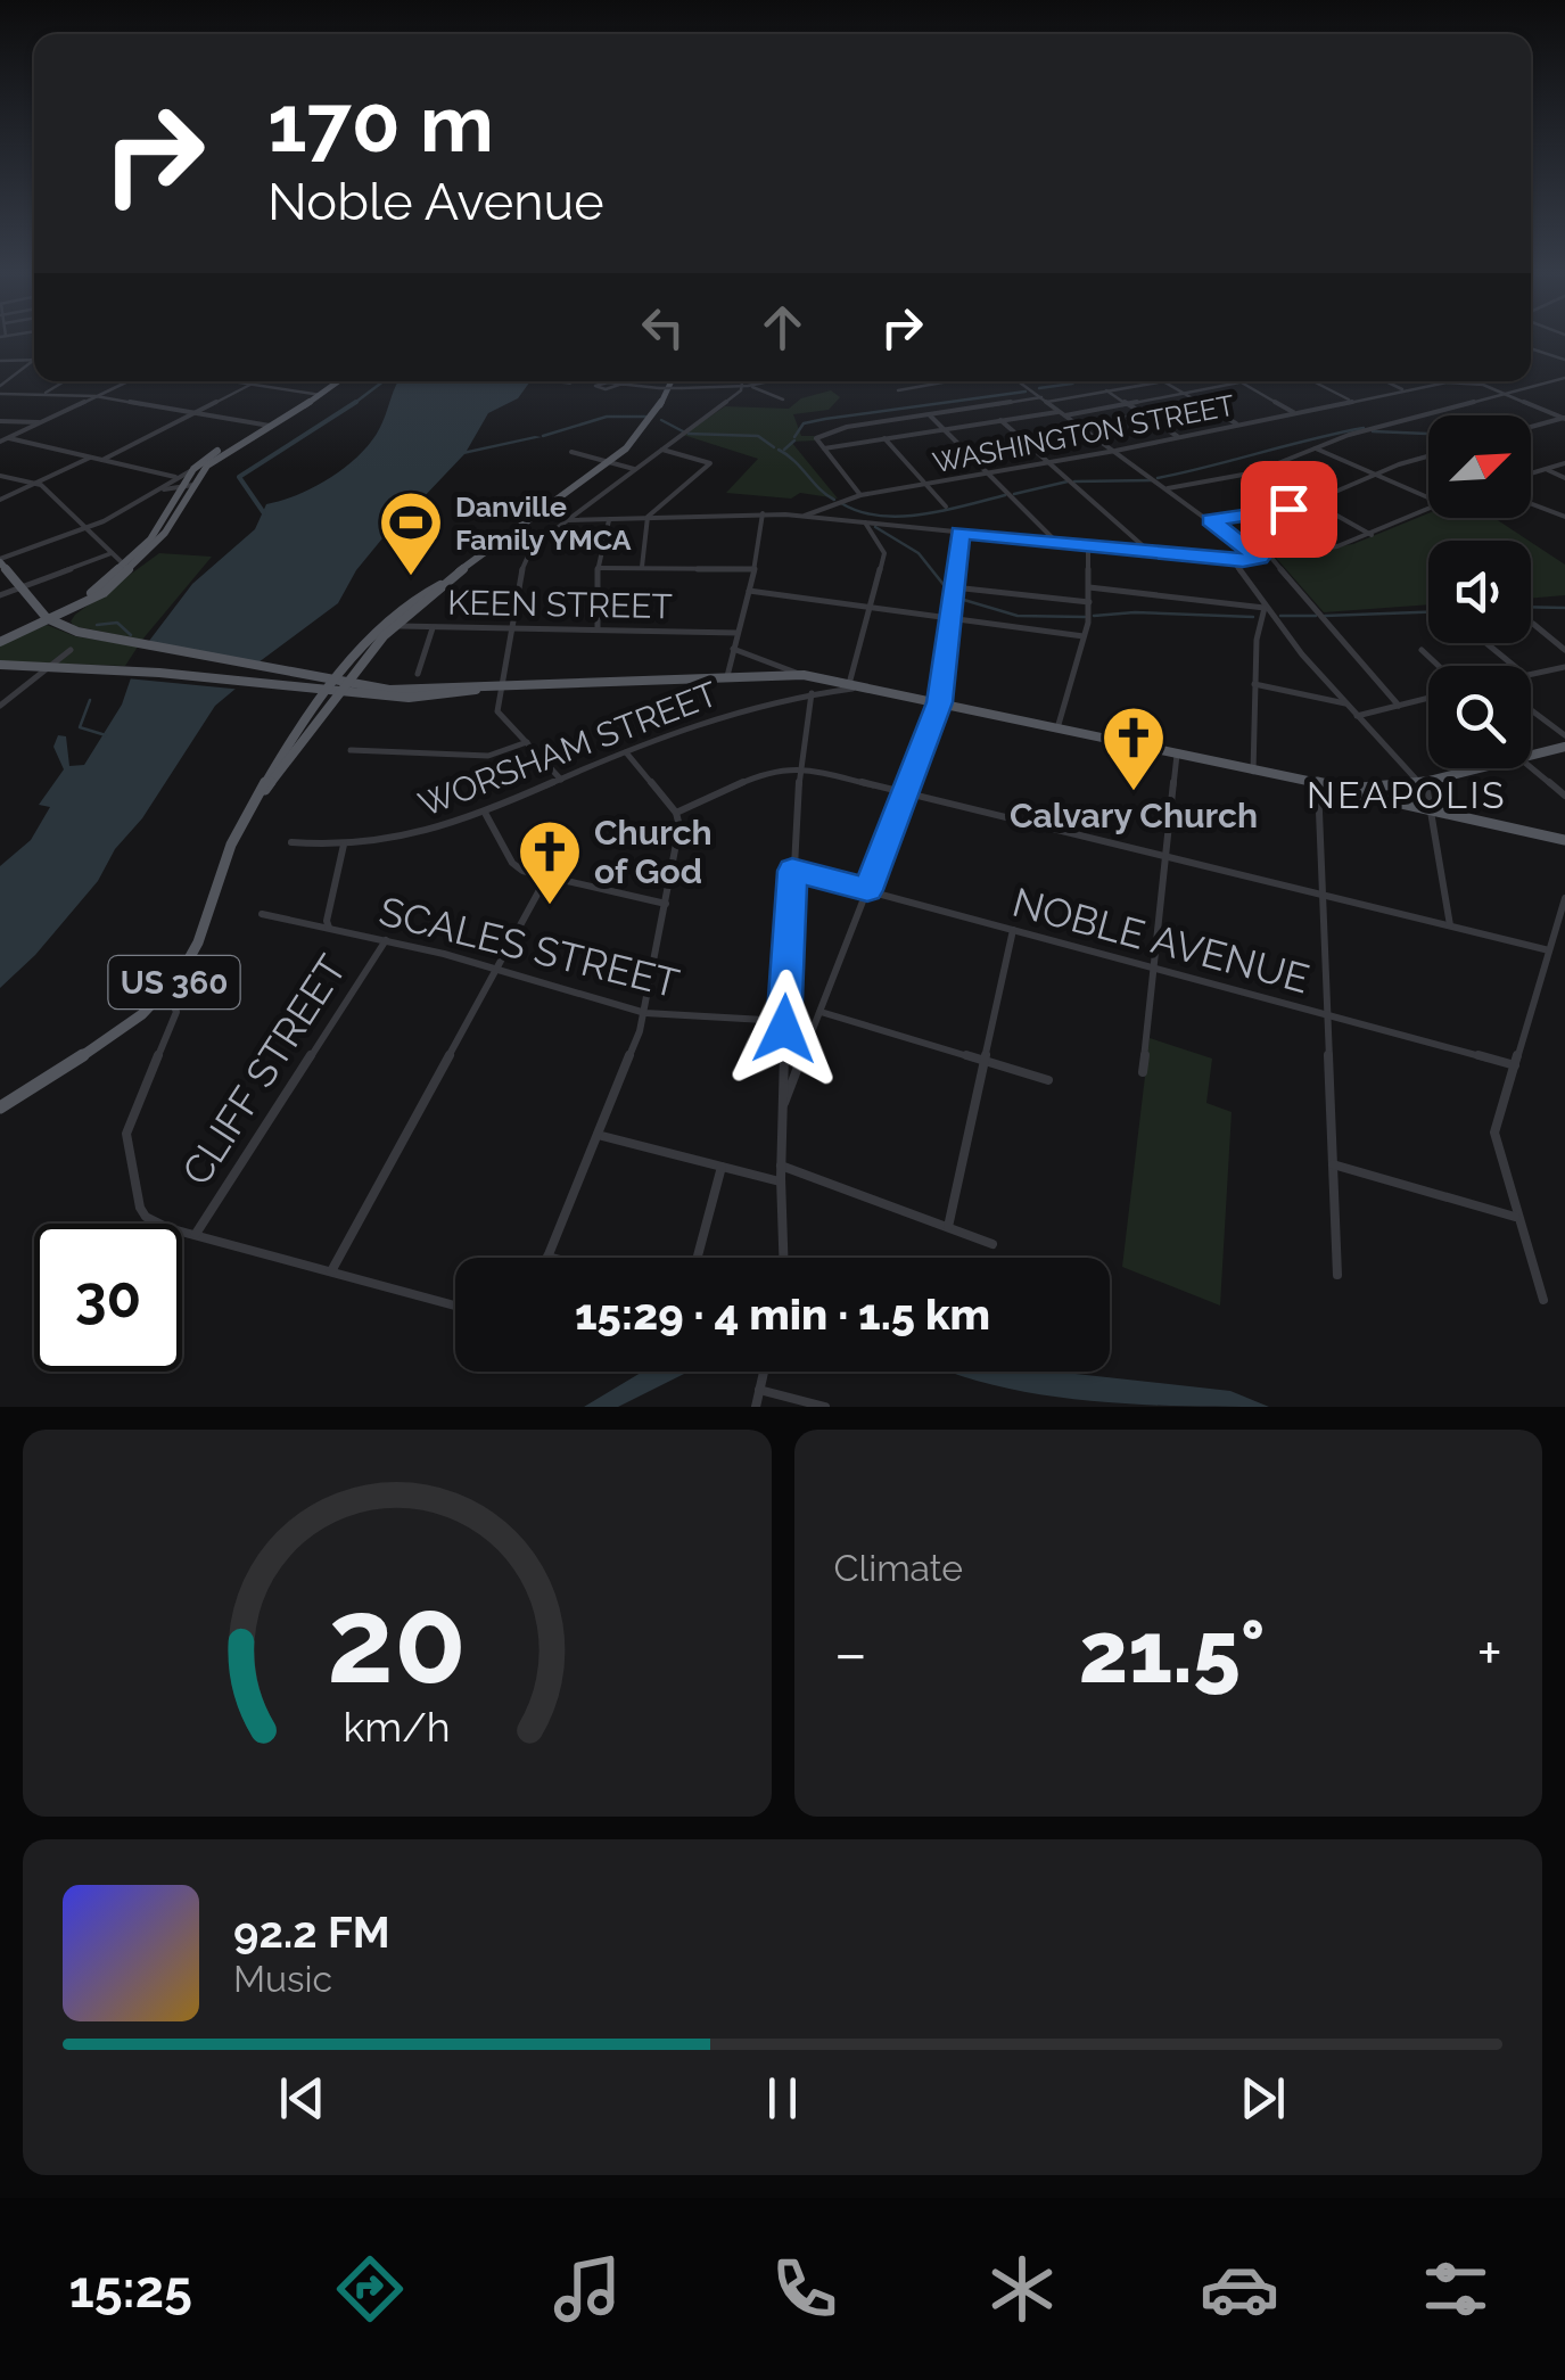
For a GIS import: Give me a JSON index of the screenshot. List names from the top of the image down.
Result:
{
  "streets": {
    "main road": ["US 360"],
    "street": [
      "WASHINGTON STREET",
      "KEEN STREET",
      "WORSHAM STREET",
      "NOBLE AVENUE",
      "SCALES STREET",
      "CLIFF STREET"
    ]
  },
  "crossings": [
    ["SCALES STREET", "CLIFF STREET"]
  ],
  "districts": ["NEAPOLIS"],
  "places": {
    "sports": ["Danville Family YMCA"],
    "church": ["Calvary Church", "Church of God"]
  },
  "north": "top right",
  "page": {
    "turn": ["170 m", "Noble Avenue"],
    "limit": "30",
    "trip": "15:29 · 4 min · 1.5 km",
    "tile": "Climate",
    "heat": ["−", "21.5°", "+"],
    "song": ["92.2 FM", "Music"],
    "tabs": "15:25",
    "gauge": ["20", "km/h"]
  }
}
